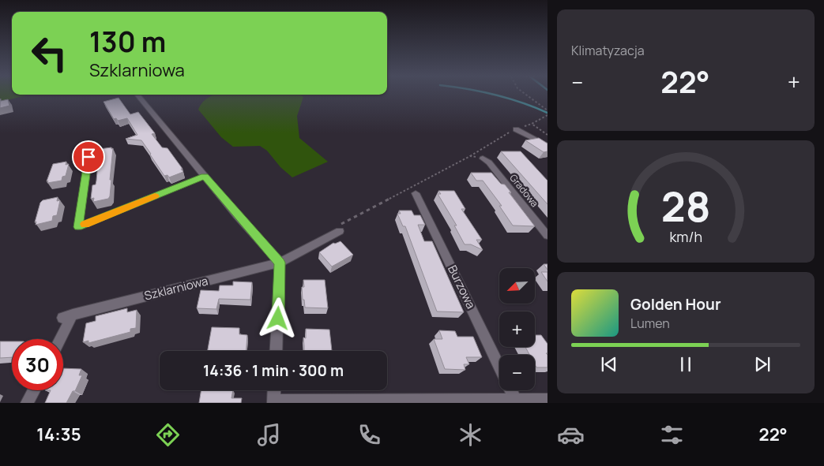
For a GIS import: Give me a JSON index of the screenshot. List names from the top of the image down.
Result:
{
  "streets": {
    "street": ["Gradowa", "Burzowa", "Szklarniowa"]
  },
  "north": "bottom left",
  "page": {
    "tile": "Klimatyzacja",
    "turn": ["130 m", "Szklarniowa"],
    "heat": ["−", "22°", "+"],
    "map_buttons": ["+", "−"],
    "song": ["Golden Hour", "Lumen"],
    "limit": "30",
    "trip": "14:36 · 1 min · 300 m",
    "tabs": ["14:35", "22°"],
    "gauge": ["28", "km/h"]
  }
}
